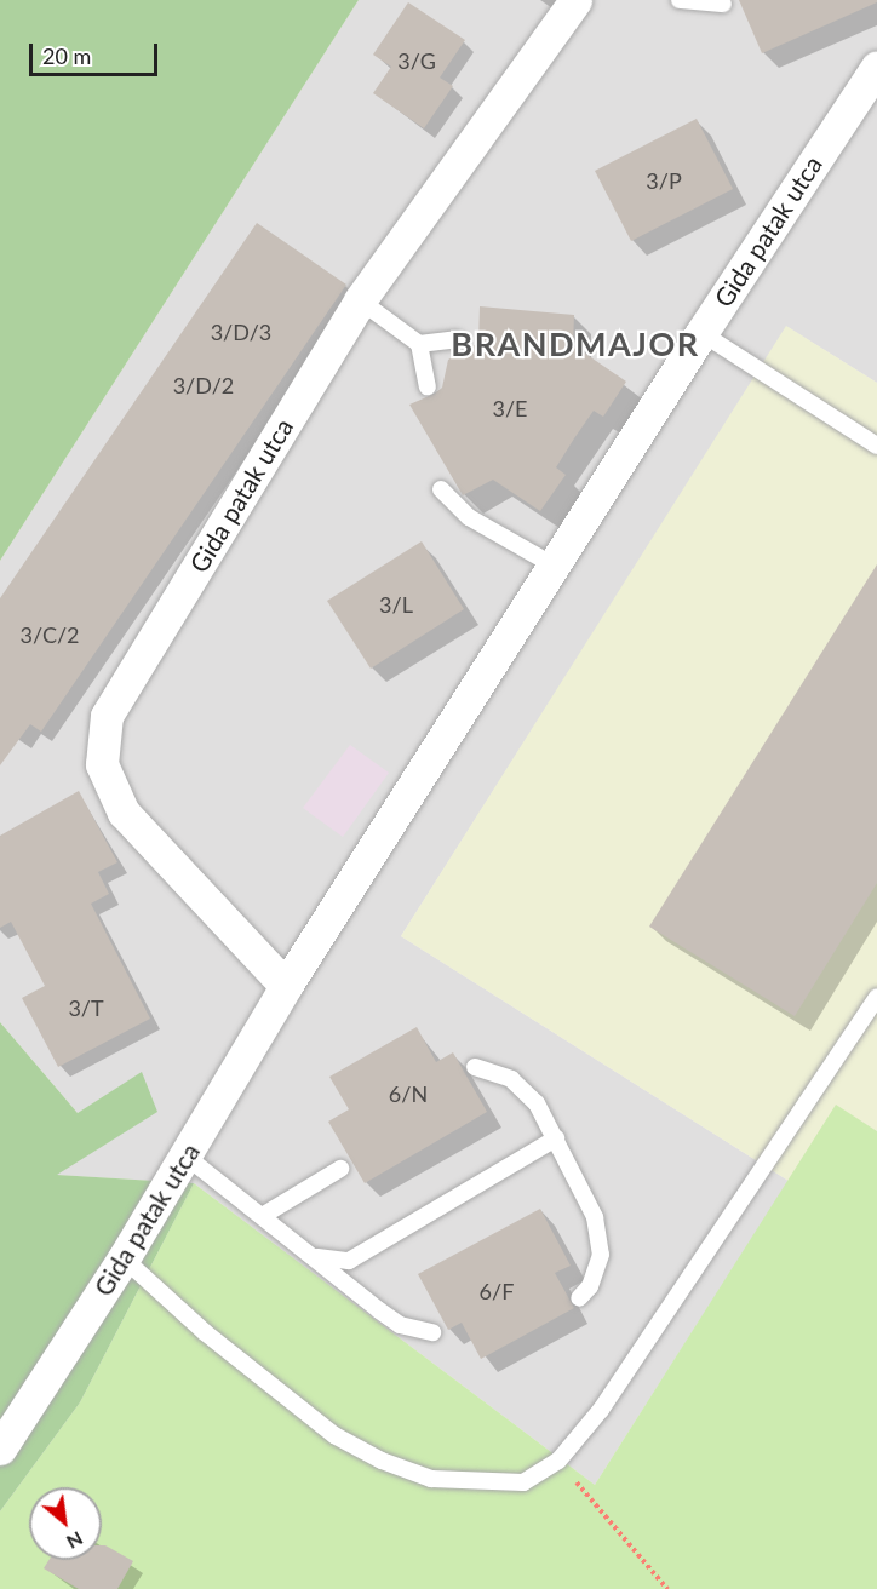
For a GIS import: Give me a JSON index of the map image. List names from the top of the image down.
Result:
{
  "streets": {
    "street": ["Gida patak utca"]
  },
  "districts": ["BRANDMAJOR"],
  "house_numbers": [
    "3/G",
    "3/P",
    "3/D/3",
    "3/D/2",
    "3/E",
    "3/L",
    "3/C/2",
    "3/T",
    "6/N",
    "6/F"
  ],
  "scale_bar": "20 m",
  "north": "bottom right"
}
